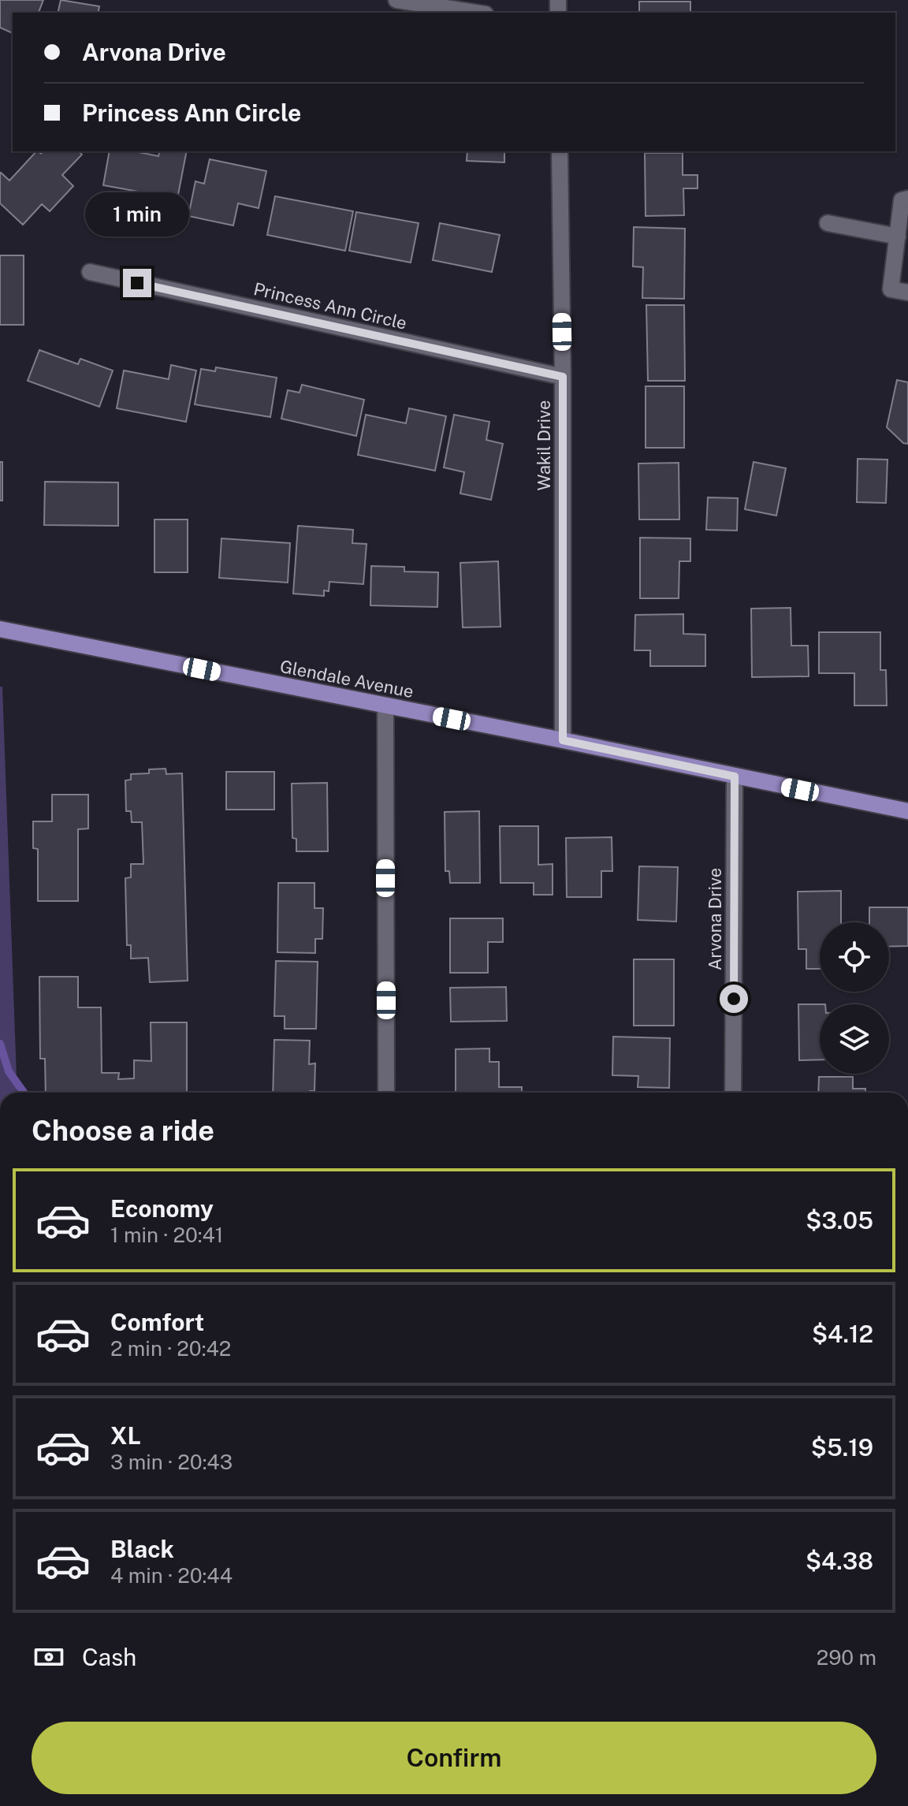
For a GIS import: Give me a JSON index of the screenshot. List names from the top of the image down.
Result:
{
  "streets": {
    "main road": ["Glendale Avenue"],
    "street": ["Princess Ann Circle", "Wakil Drive", "Arvona Drive"]
  },
  "crossings": [
    ["Princess Ann Circle", "Wakil Drive"],
    ["Wakil Drive", "Glendale Avenue"],
    ["Glendale Avenue", "Arvona Drive"]
  ],
  "page": {
    "banner": ["Arvona Drive", "Princess Ann Circle"],
    "bubble": "1 min",
    "heading": "Choose a ride",
    "list": [
      {
        "name": "Economy",
        "note": "1 min · 20:41",
        "value": "$3.05"
      },
      {
        "name": "Comfort",
        "note": "2 min · 20:42",
        "value": "$4.12"
      },
      {
        "name": "XL",
        "note": "3 min · 20:43",
        "value": "$5.19"
      },
      {
        "name": "Black",
        "note": "4 min · 20:44",
        "value": "$4.38"
      }
    ],
    "pay": ["Cash", "290 m"],
    "buttons": "Confirm"
  }
}
